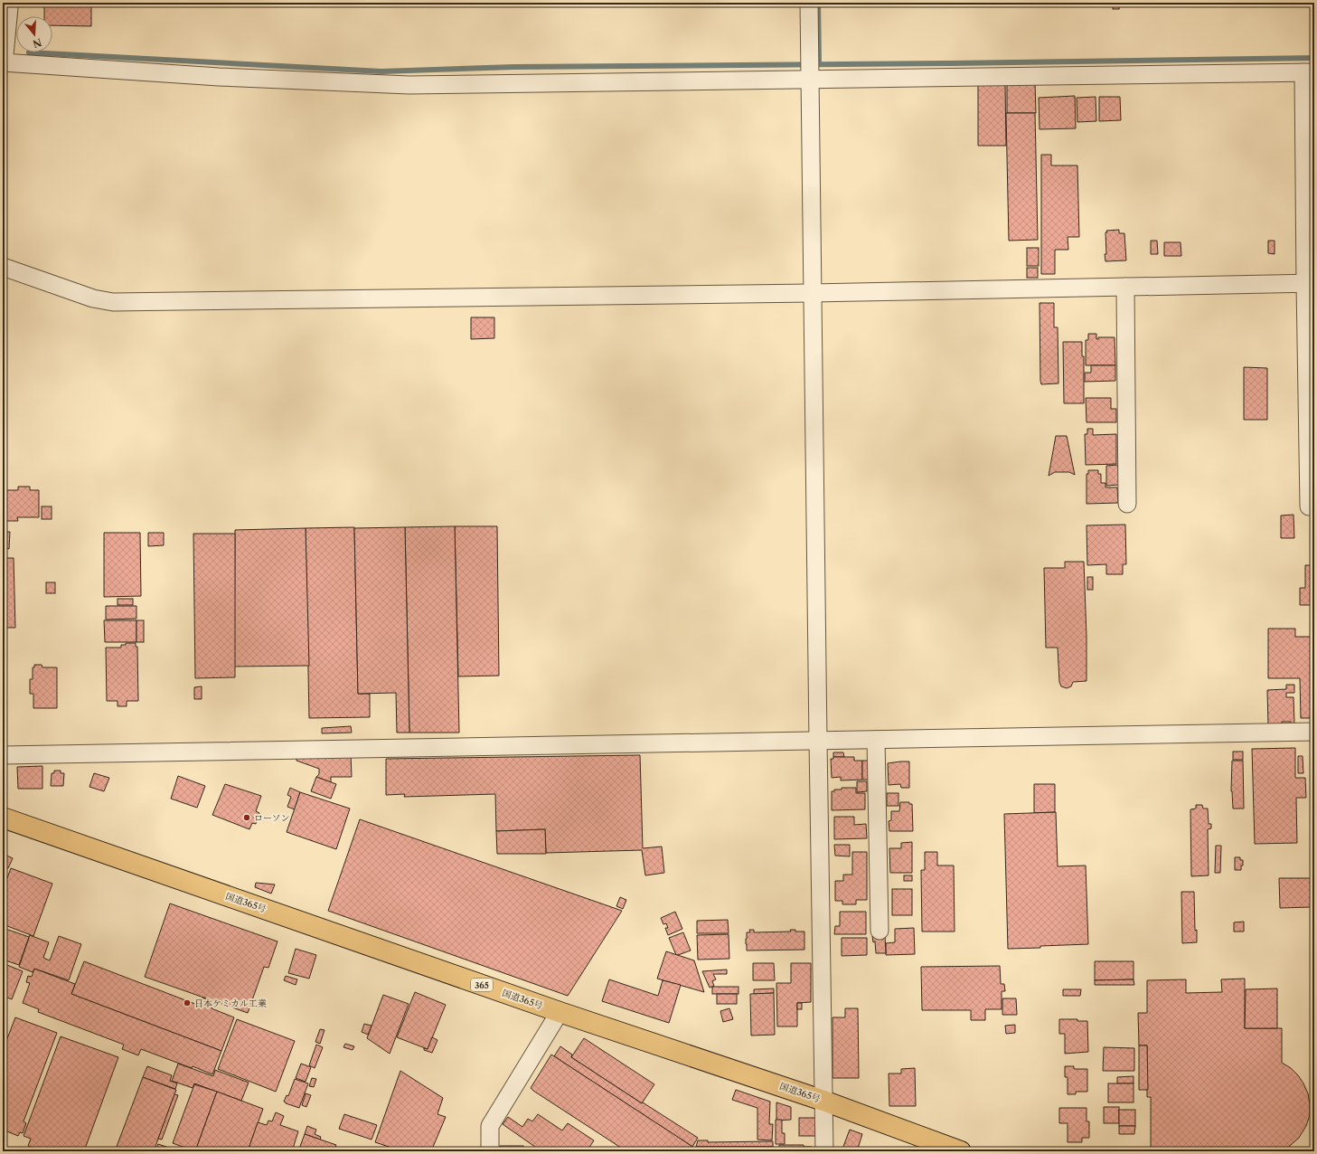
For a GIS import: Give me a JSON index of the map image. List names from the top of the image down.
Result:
{
  "streets": {
    "highway": ["国道365号", "365"]
  },
  "places": ["ローソン", "日本ケミカル工業"],
  "north": "bottom"
}
